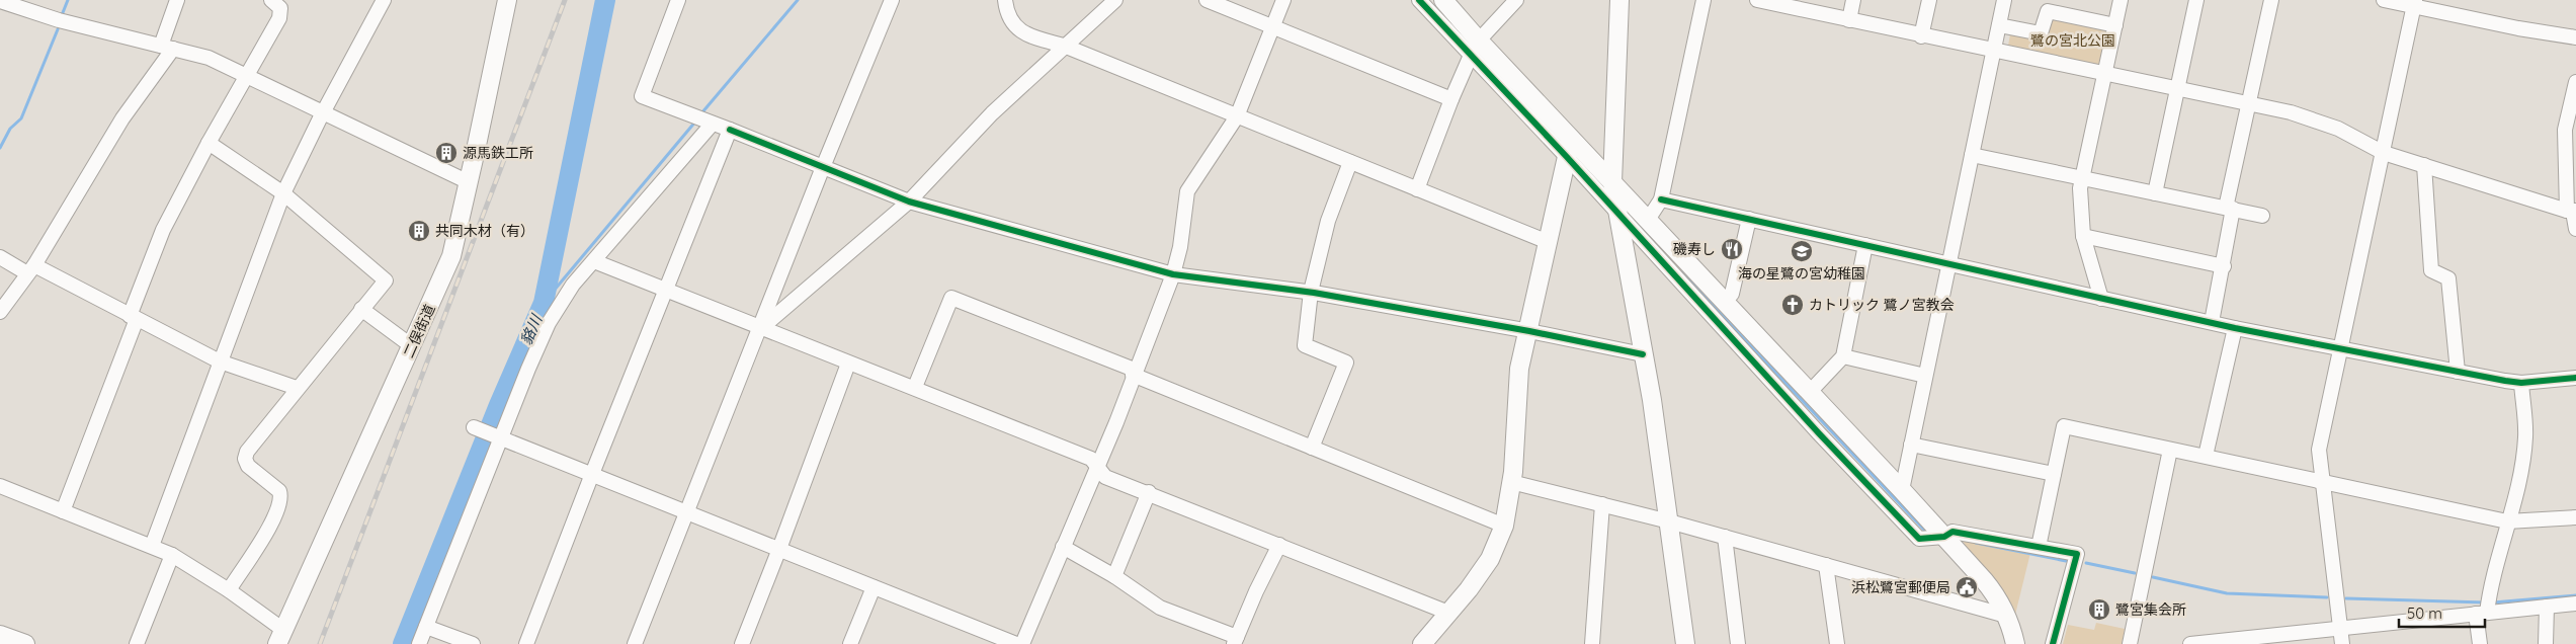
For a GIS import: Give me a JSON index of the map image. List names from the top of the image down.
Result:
{
  "streets": {
    "street": ["二俣街道"]
  },
  "water": ["貉川"],
  "parks": ["鷺の宮北公園"],
  "places": {
    "building": ["源馬鉄工所", "共同木材（有）", "鷺宮集会所"],
    "restaurant": ["磯寿し"],
    "school or university": ["海の星鷺の宮幼稚園"],
    "church": ["カトリック 鷺ノ宮教会"],
    "public building": ["浜松鷺宮郵便局"]
  },
  "scale_bar": "50 m"
}
